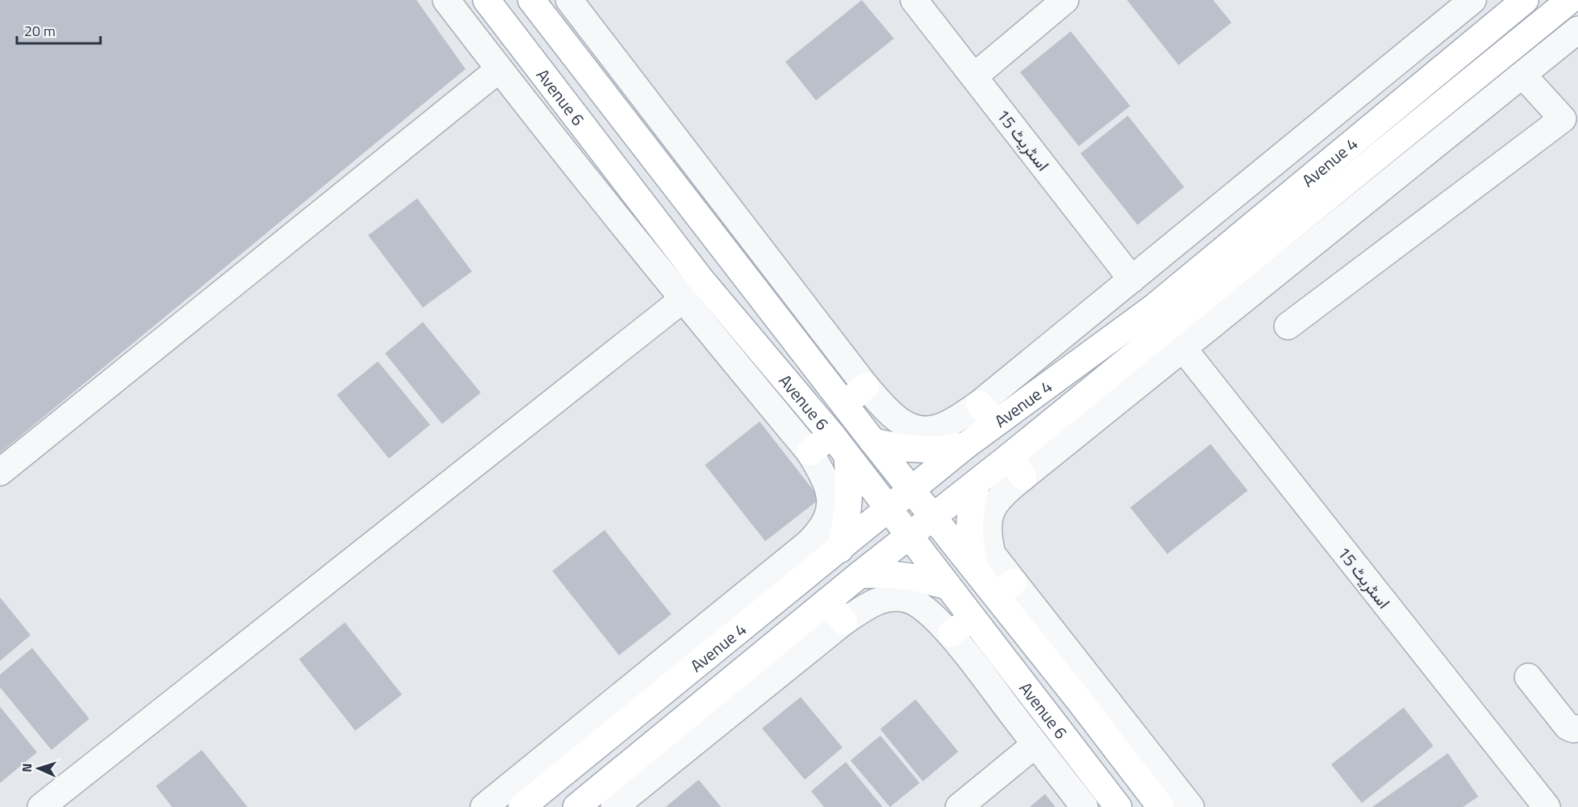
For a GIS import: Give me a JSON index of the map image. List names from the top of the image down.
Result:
{
  "streets": {
    "main road": ["Avenue 6", "Avenue 4"],
    "street": ["اسٹریٹ 15"]
  },
  "crossings": [
    ["Avenue 6", "Avenue 4"]
  ],
  "scale_bar": "20 m",
  "north": "left"
}
